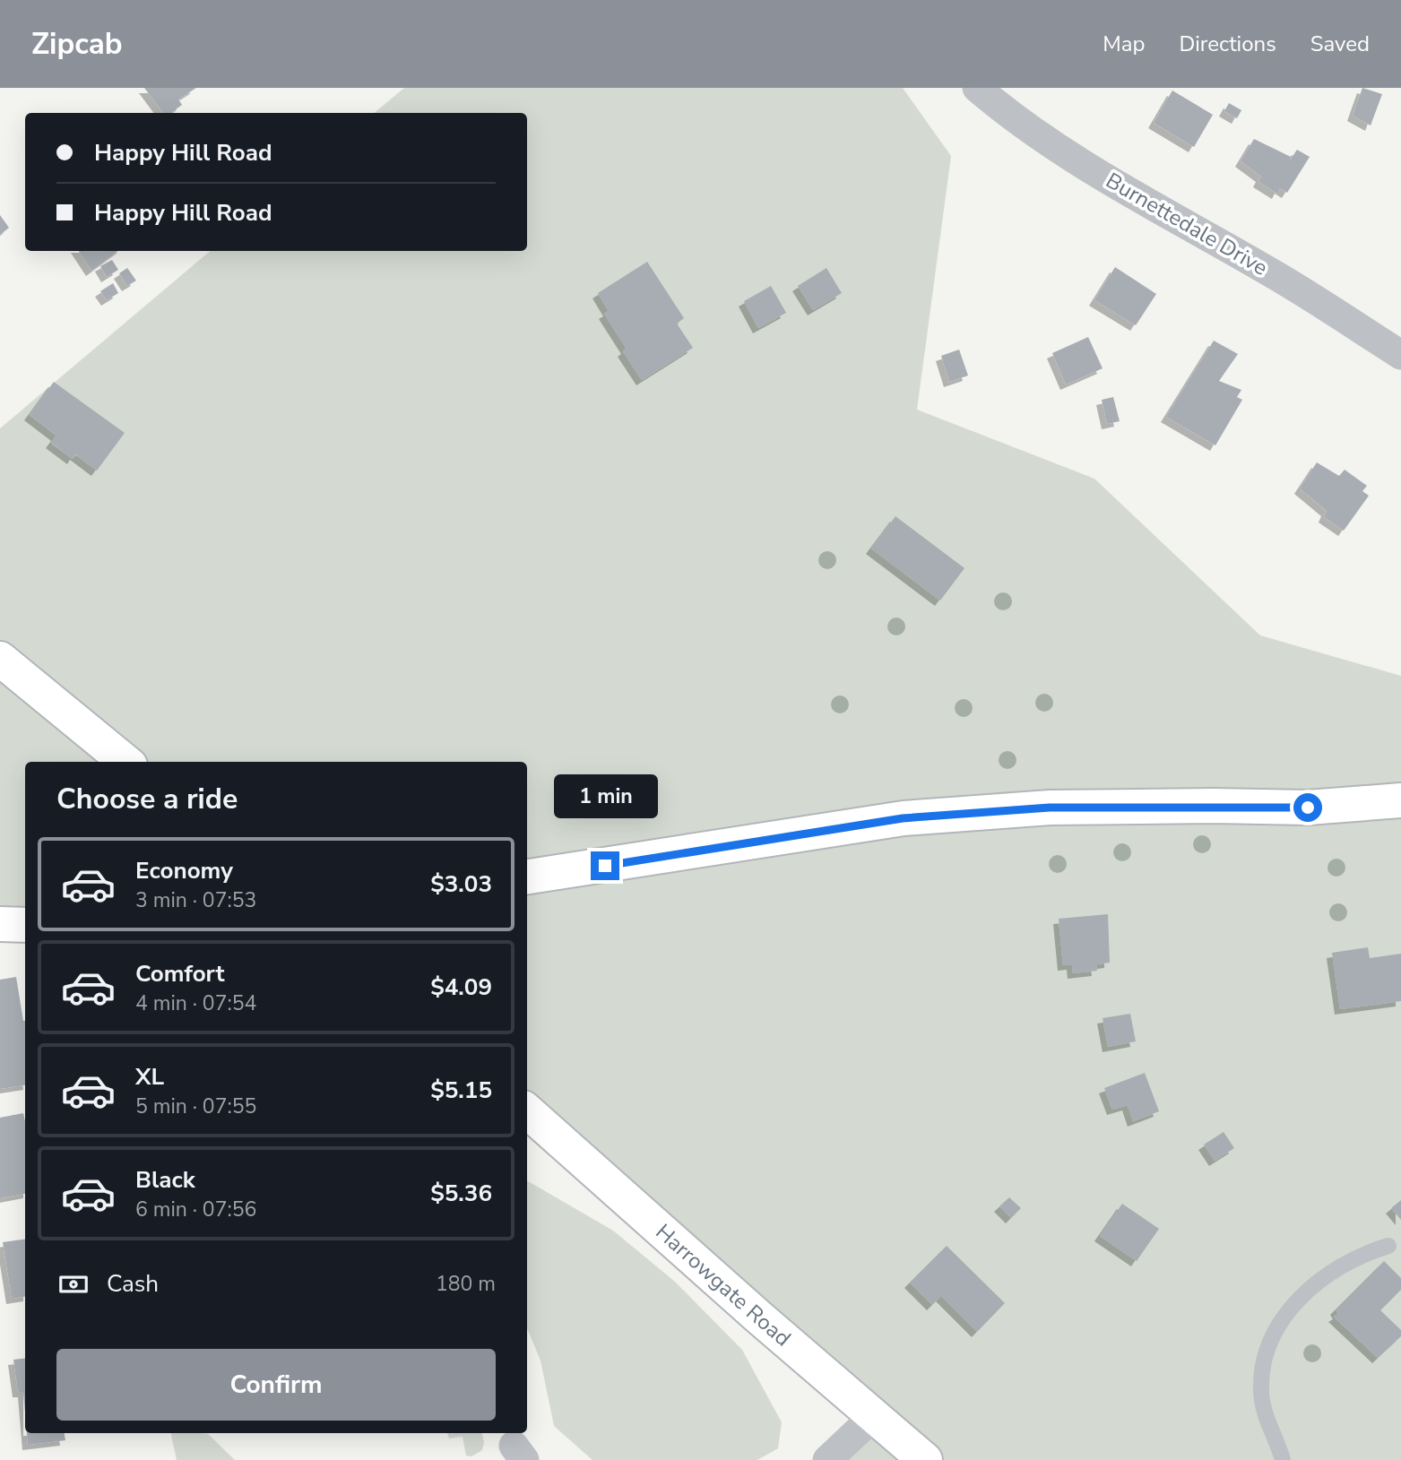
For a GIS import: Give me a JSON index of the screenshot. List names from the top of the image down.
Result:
{
  "streets": {
    "street": ["Burnettedale Drive", "Harrowgate Road"]
  },
  "page": {
    "header": "Zipcab",
    "nav": ["Map", "Directions", "Saved"],
    "banner": ["Happy Hill Road", "Happy Hill Road"],
    "heading": "Choose a ride",
    "bubble": "1 min",
    "list": [
      {
        "name": "Economy",
        "note": "3 min · 07:53",
        "value": "$3.03"
      },
      {
        "name": "Comfort",
        "note": "4 min · 07:54",
        "value": "$4.09"
      },
      {
        "name": "XL",
        "note": "5 min · 07:55",
        "value": "$5.15"
      },
      {
        "name": "Black",
        "note": "6 min · 07:56",
        "value": "$5.36"
      }
    ],
    "pay": ["Cash", "180 m"],
    "buttons": "Confirm"
  }
}
